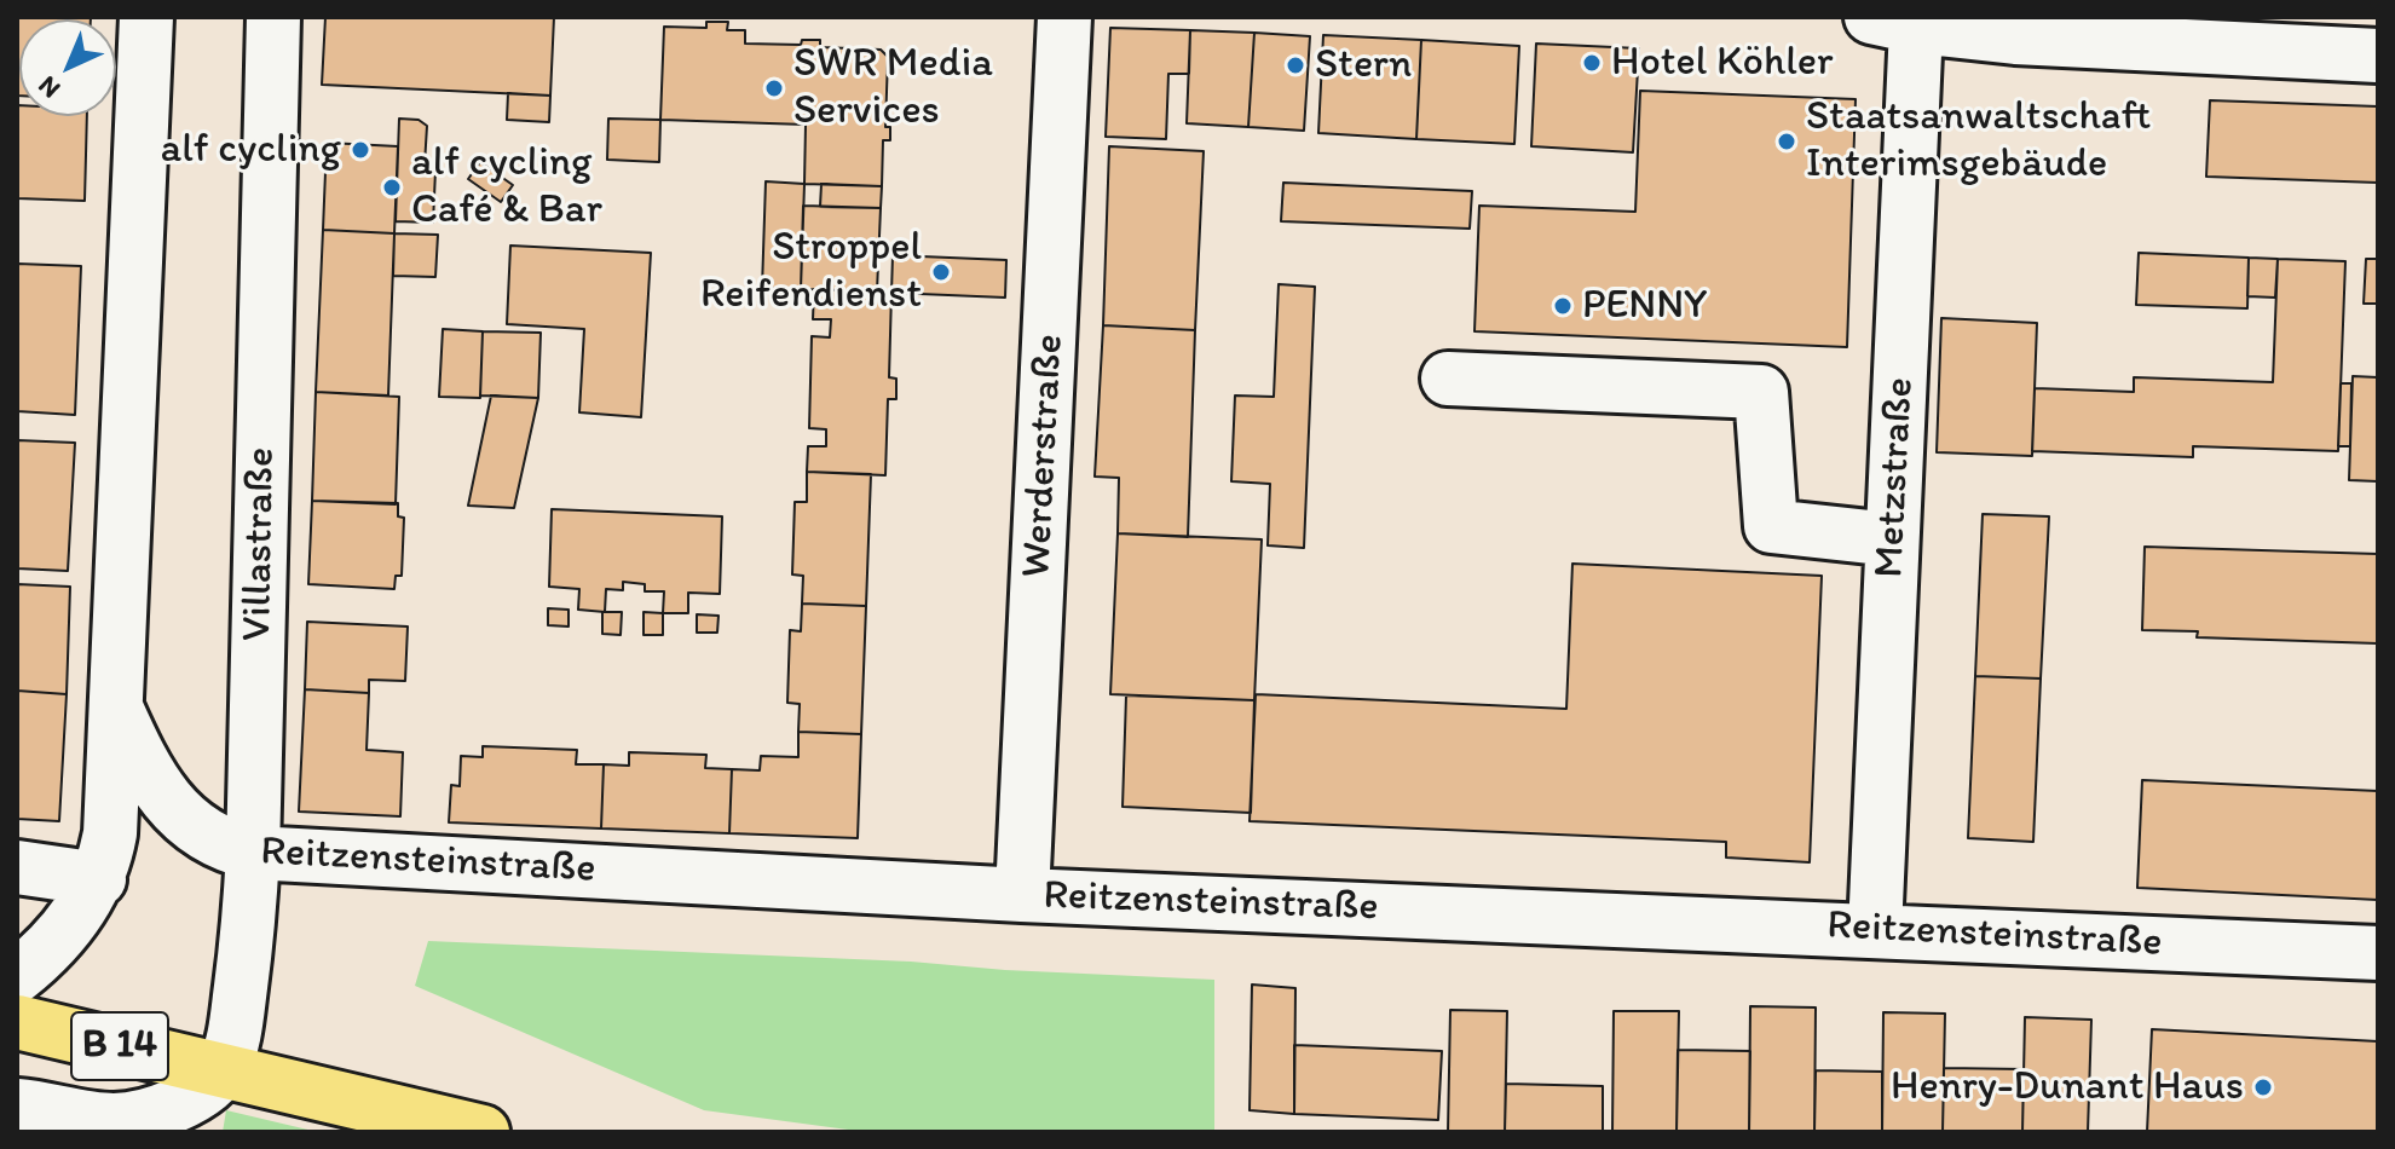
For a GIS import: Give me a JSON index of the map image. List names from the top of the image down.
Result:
{
  "streets": {
    "main road": ["B 14"],
    "street": [
      "Werderstraße",
      "Metzstraße",
      "Villastraße",
      "Reitzensteinstraße"
    ]
  },
  "crossings": [
    ["Werderstraße", "Reitzensteinstraße"],
    ["Metzstraße", "Reitzensteinstraße"],
    ["Villastraße", "Reitzensteinstraße"],
    ["Villastraße", "B 14"]
  ],
  "places": [
    "Hotel Köhler",
    "Stern",
    "SWR Media Services",
    "Staatsanwaltschaft Interimsgebäude",
    "alf cycling",
    "alf cycling Café & Bar",
    "Stroppel Reifendienst",
    "PENNY",
    "Henry-Dunant Haus"
  ],
  "north": "bottom left"
}
